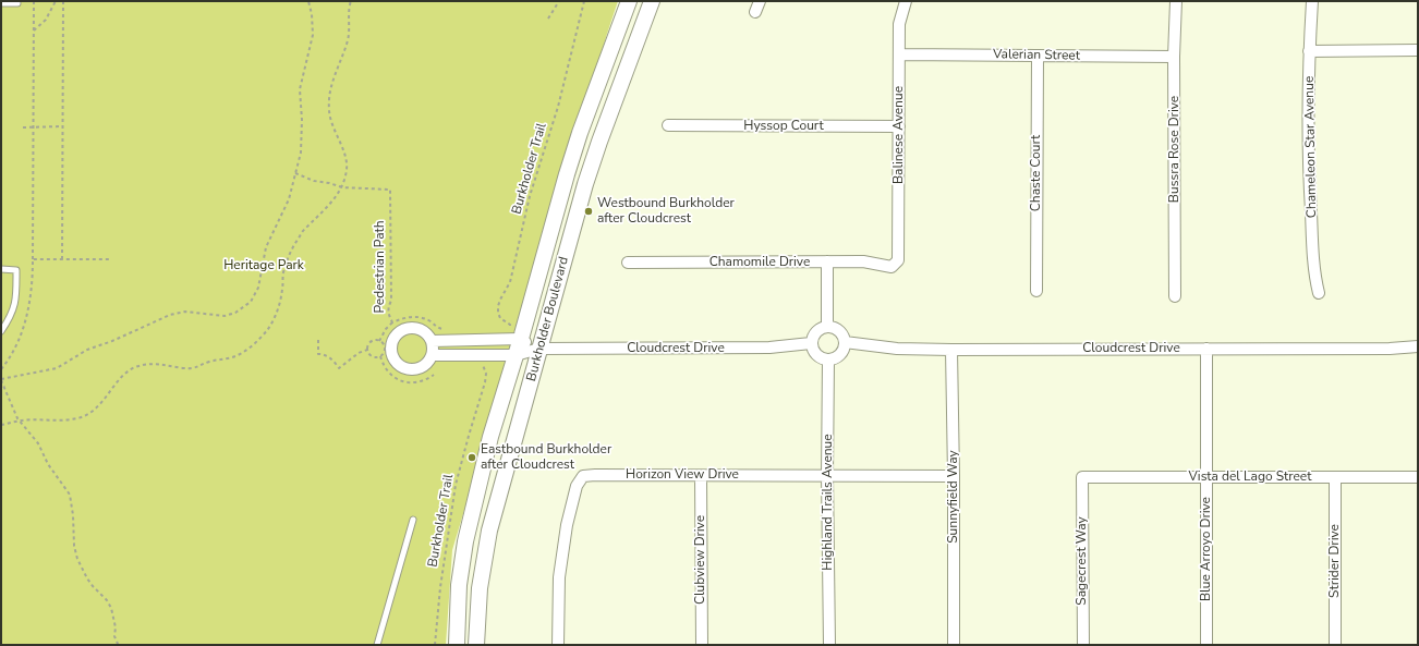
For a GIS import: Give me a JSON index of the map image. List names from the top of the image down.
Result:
{
  "streets": {
    "main road": ["Burkholder Boulevard"],
    "street": [
      "Valerian Street",
      "Hyssop Court",
      "Balinese Avenue",
      "Chameleon Star Avenue",
      "Bussra Rose Drive",
      "Chaste Court",
      "Chamomile Drive",
      "Cloudcrest Drive",
      "Horizon View Drive",
      "Vista del Lago Street",
      "Sunnyfield Way",
      "Highland Trails Avenue",
      "Blue Arroyo Drive",
      "Clubview Drive",
      "Sagecrest Way",
      "Strider Drive"
    ],
    "path": ["Burkholder Trail", "Pedestrian Path"]
  },
  "crossings": [
    ["Valerian Street", "Balinese Avenue"],
    ["Valerian Street", "Bussra Rose Drive"],
    ["Valerian Street", "Chaste Court"],
    ["Hyssop Court", "Balinese Avenue"],
    ["Balinese Avenue", "Chamomile Drive"],
    ["Burkholder Boulevard", "Cloudcrest Drive"],
    ["Cloudcrest Drive", "Sunnyfield Way"],
    ["Cloudcrest Drive", "Highland Trails Avenue"],
    ["Cloudcrest Drive", "Blue Arroyo Drive"],
    ["Horizon View Drive", "Sunnyfield Way"],
    ["Horizon View Drive", "Highland Trails Avenue"],
    ["Horizon View Drive", "Clubview Drive"],
    ["Vista del Lago Street", "Blue Arroyo Drive"],
    ["Vista del Lago Street", "Sagecrest Way"],
    ["Vista del Lago Street", "Strider Drive"]
  ],
  "parks": ["Heritage Park"],
  "places": ["Westbound Burkholder after Cloudcrest", "Eastbound Burkholder after Cloudcrest"]
}
